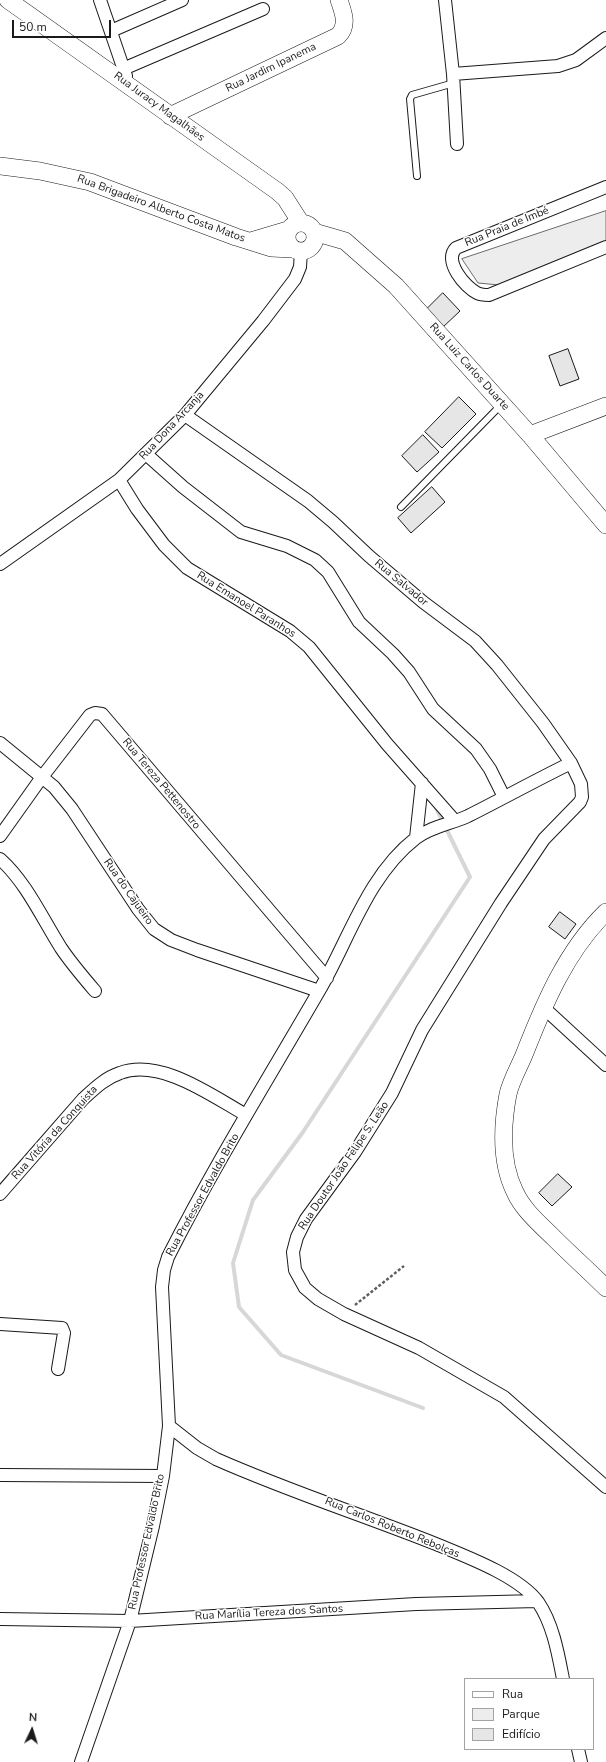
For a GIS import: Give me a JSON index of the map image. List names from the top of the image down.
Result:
{
  "streets": {
    "street": [
      "Rua Jardim Ipanema",
      "Rua Juracy Magalhães",
      "Rua Brigadeiro Alberto Costa Matos",
      "Rua Praia de Imbé",
      "Rua Luiz Carlos Duarte",
      "Rua Dona Arcanja",
      "Rua Salvador",
      "Rua Emanoel Paranhos",
      "Rua Tereza Pettenostro",
      "Rua do Cajueiro",
      "Rua Vitória da Conquista",
      "Rua Doutor João Felipe S. Leão",
      "Rua Professor Edvaldo Brito",
      "Rua Carlos Roberto Rebolças",
      "Rua Marília Tereza dos Santos"
    ]
  },
  "crossings": [
    ["Rua Jardim Ipanema", "Rua Juracy Magalhães"],
    ["Rua Juracy Magalhães", "Rua Brigadeiro Alberto Costa Matos"],
    ["Rua Juracy Magalhães", "Rua Luiz Carlos Duarte"],
    ["Rua Brigadeiro Alberto Costa Matos", "Rua Luiz Carlos Duarte"],
    ["Rua Brigadeiro Alberto Costa Matos", "Rua Dona Arcanja"],
    ["Rua Dona Arcanja", "Rua Salvador"],
    ["Rua Dona Arcanja", "Rua Emanoel Paranhos"],
    ["Rua Salvador", "Rua Doutor João Felipe S. Leão"],
    ["Rua Salvador", "Rua Professor Edvaldo Brito"],
    ["Rua Emanoel Paranhos", "Rua Professor Edvaldo Brito"],
    ["Rua Tereza Pettenostro", "Rua do Cajueiro"],
    ["Rua Tereza Pettenostro", "Rua Professor Edvaldo Brito"],
    ["Rua do Cajueiro", "Rua Professor Edvaldo Brito"],
    ["Rua Vitória da Conquista", "Rua Professor Edvaldo Brito"],
    ["Rua Professor Edvaldo Brito", "Rua Carlos Roberto Rebolças"],
    ["Rua Professor Edvaldo Brito", "Rua Marília Tereza dos Santos"],
    ["Rua Carlos Roberto Rebolças", "Rua Marília Tereza dos Santos"]
  ],
  "legend": ["Rua", "Parque", "Edifício"],
  "scale_bar": "50 m",
  "north": "top"
}
